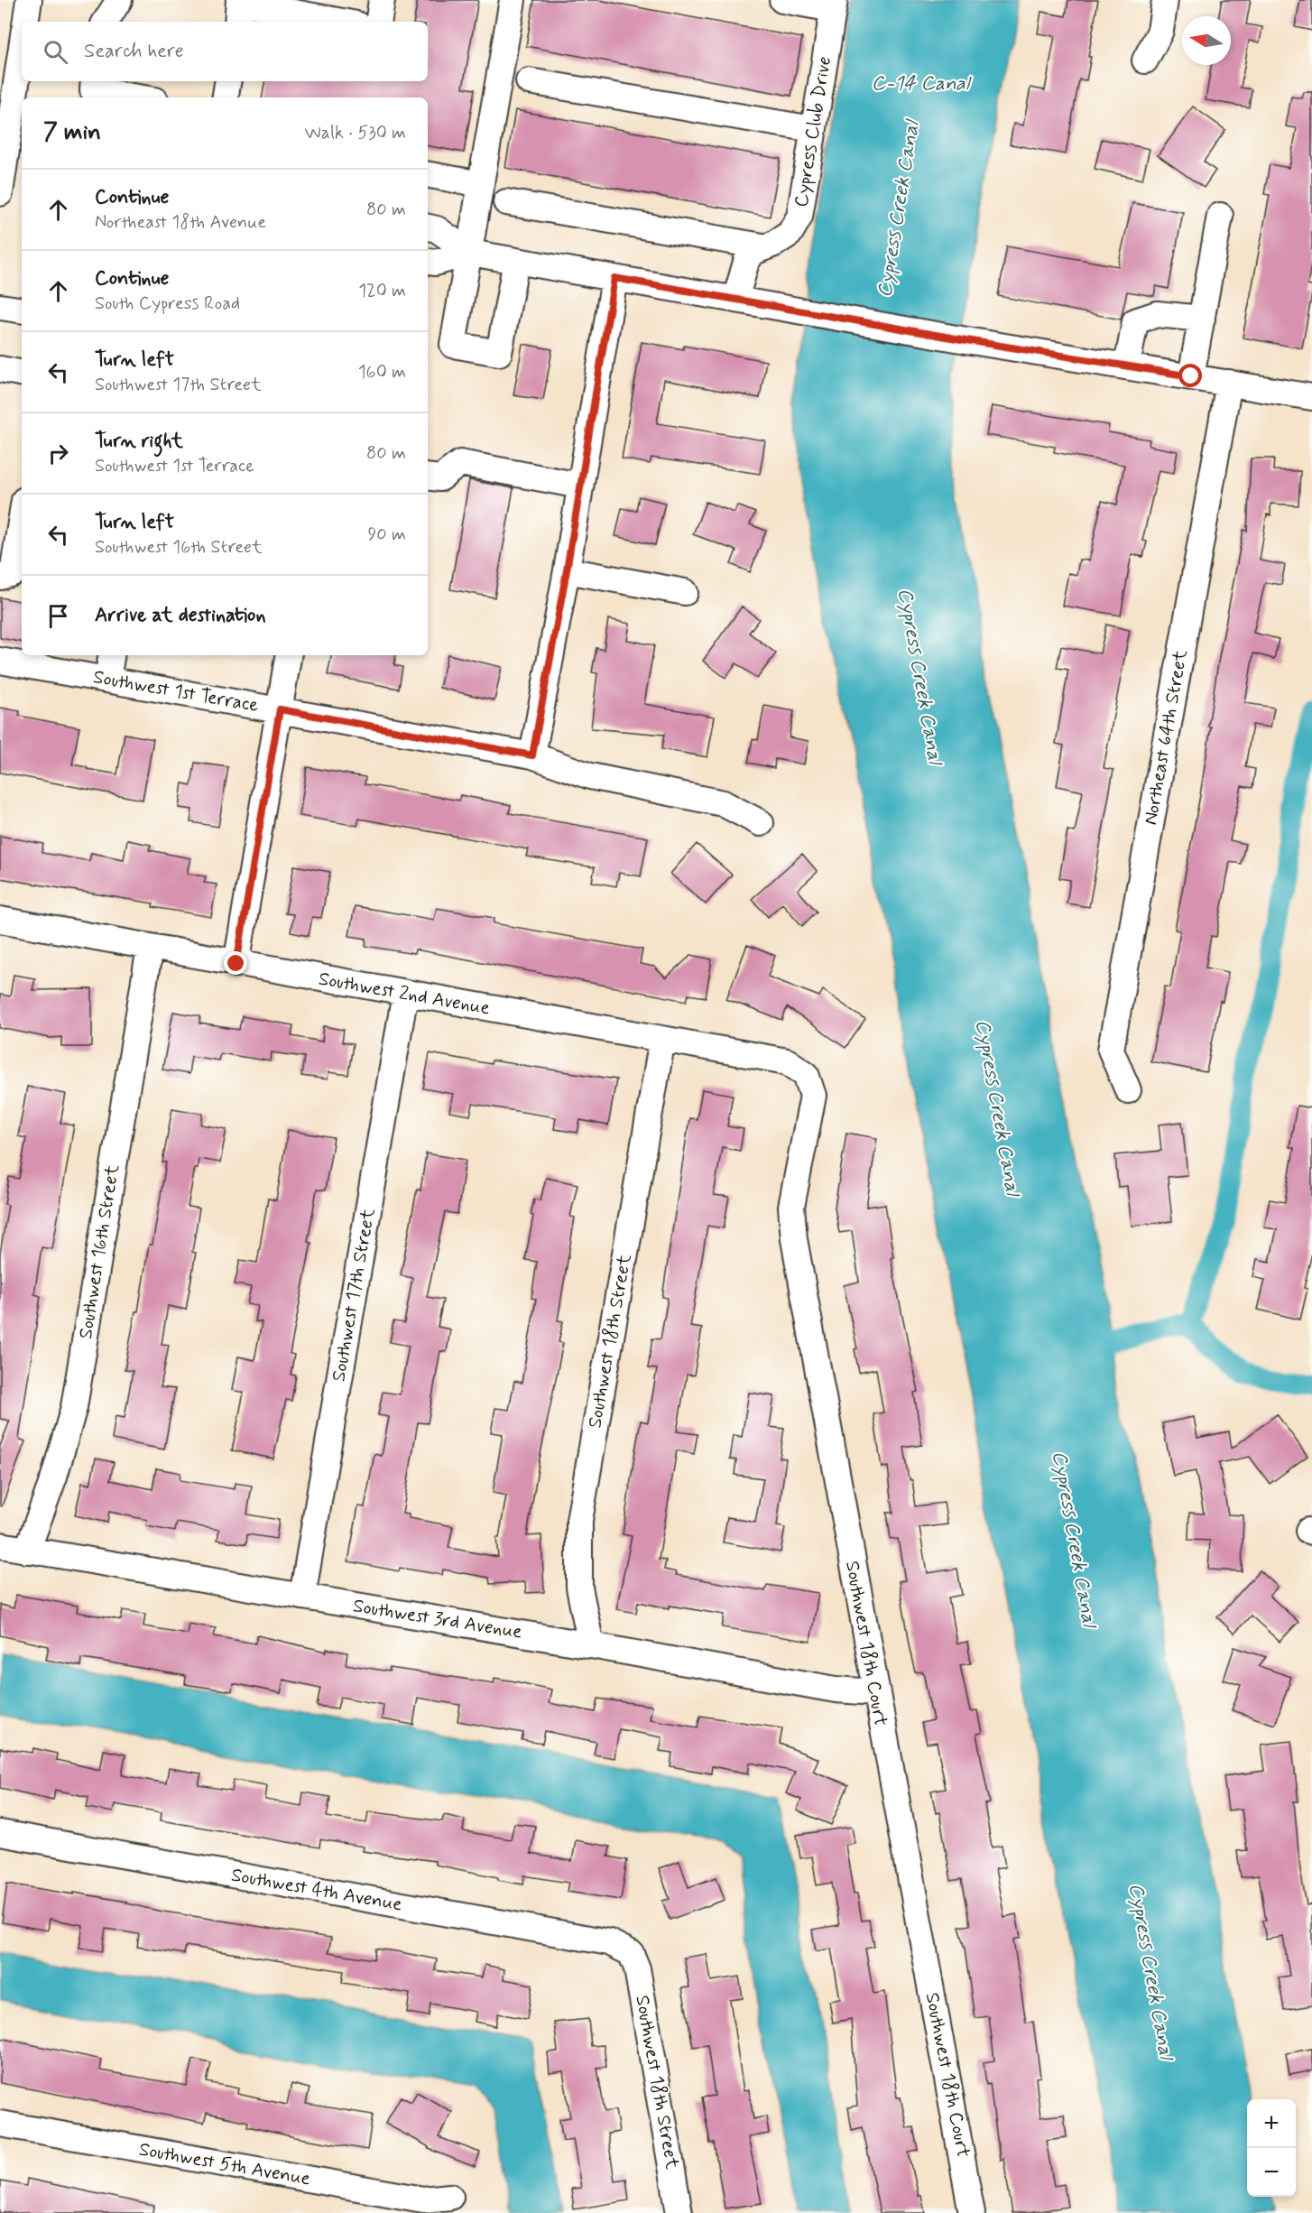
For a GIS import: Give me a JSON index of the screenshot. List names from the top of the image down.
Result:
{
  "streets": {
    "street": [
      "Cypress Club Drive",
      "Southwest 1st Terrace",
      "Northeast 64th Street",
      "Southwest 2nd Avenue",
      "Southwest 16th Street",
      "Southwest 17th Street",
      "Southwest 18th Street",
      "Southwest 3rd Avenue",
      "Southwest 18th Court",
      "Southwest 4th Avenue",
      "Southwest 5th Avenue"
    ]
  },
  "crossings": [
    ["Southwest 2nd Avenue", "Southwest 16th Street"],
    ["Southwest 2nd Avenue", "Southwest 17th Street"],
    ["Southwest 2nd Avenue", "Southwest 18th Street"],
    ["Southwest 2nd Avenue", "Southwest 18th Court"],
    ["Southwest 16th Street", "Southwest 3rd Avenue"],
    ["Southwest 17th Street", "Southwest 3rd Avenue"],
    ["Southwest 18th Street", "Southwest 3rd Avenue"],
    ["Southwest 18th Street", "Southwest 4th Avenue"],
    ["Southwest 3rd Avenue", "Southwest 18th Court"]
  ],
  "water": ["C-14 Canal", "Cypress Creek Canal"],
  "north": "left",
  "page": {
    "search": "Search here",
    "heading": ["7 min", "Walk · 530 m"],
    "list": [
      ["Continue", "Northeast 18th Avenue", "80 m"],
      ["Continue", "South Cypress Road", "120 m"],
      ["Turn left", "Southwest 17th Street", "160 m"],
      ["Turn right", "Southwest 1st Terrace", "80 m"],
      ["Turn left", "Southwest 16th Street", "90 m"],
      "Arrive at destination"
    ],
    "map_buttons": ["+", "−"]
  }
}
